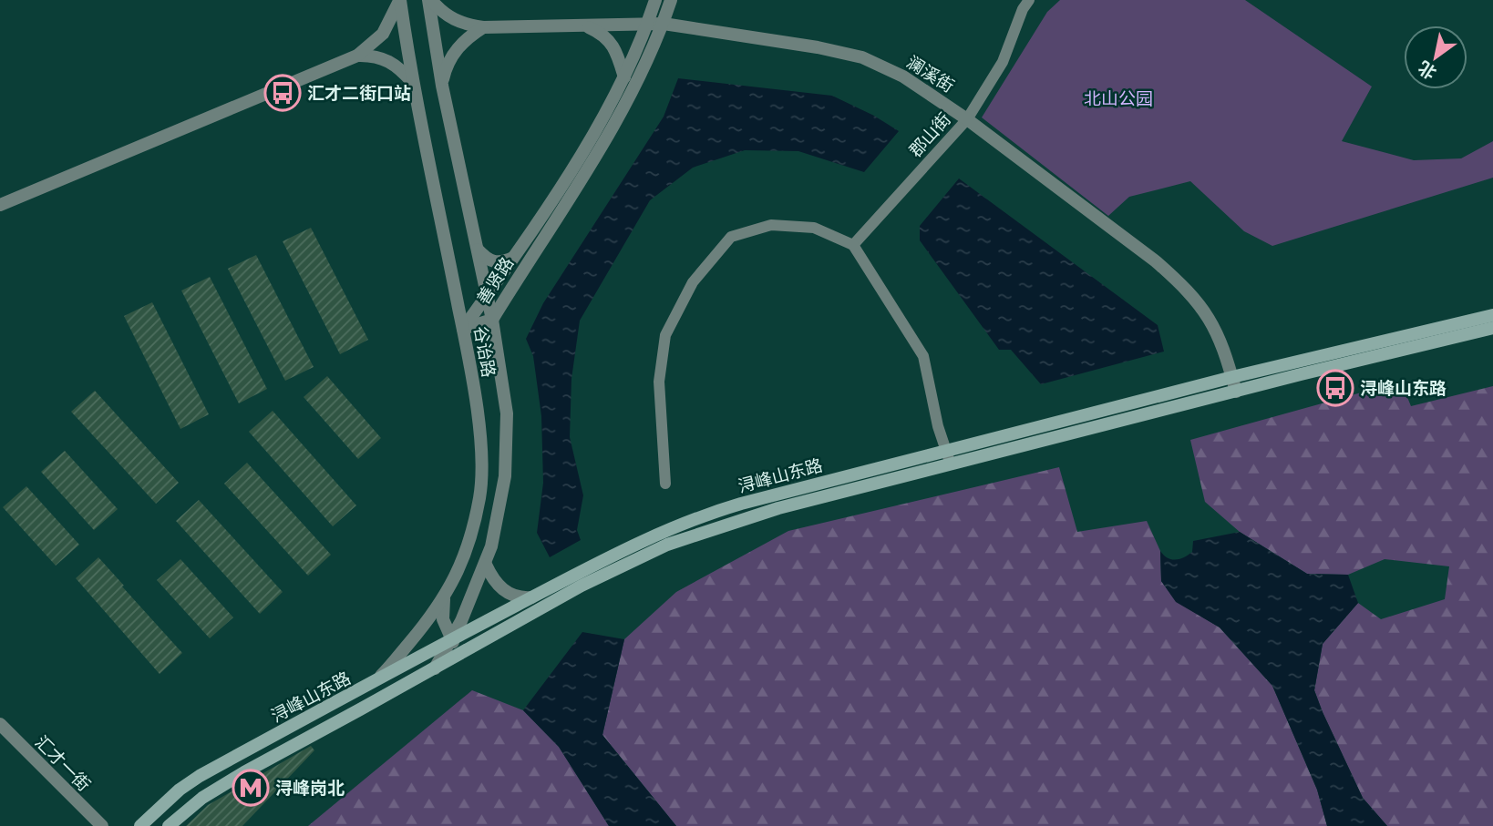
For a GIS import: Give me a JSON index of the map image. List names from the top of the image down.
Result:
{
  "streets": {
    "main road": ["浔峰山东路"],
    "street": [
      "澜溪街",
      "郡山街",
      "善贤路",
      "谷诒路",
      "汇才一街"
    ]
  },
  "crossings": [
    ["澜溪街", "郡山街"],
    ["澜溪街", "善贤路"],
    ["澜溪街", "谷诒路"],
    ["澜溪街", "浔峰山东路"],
    ["善贤路", "谷诒路"],
    ["谷诒路", "浔峰山东路"]
  ],
  "parks": ["北山公园"],
  "places": {
    "bus stop": ["汇才二街口站", "浔峰山东路"],
    "metro station": ["浔峰岗北"]
  },
  "north": "bottom left"
}
